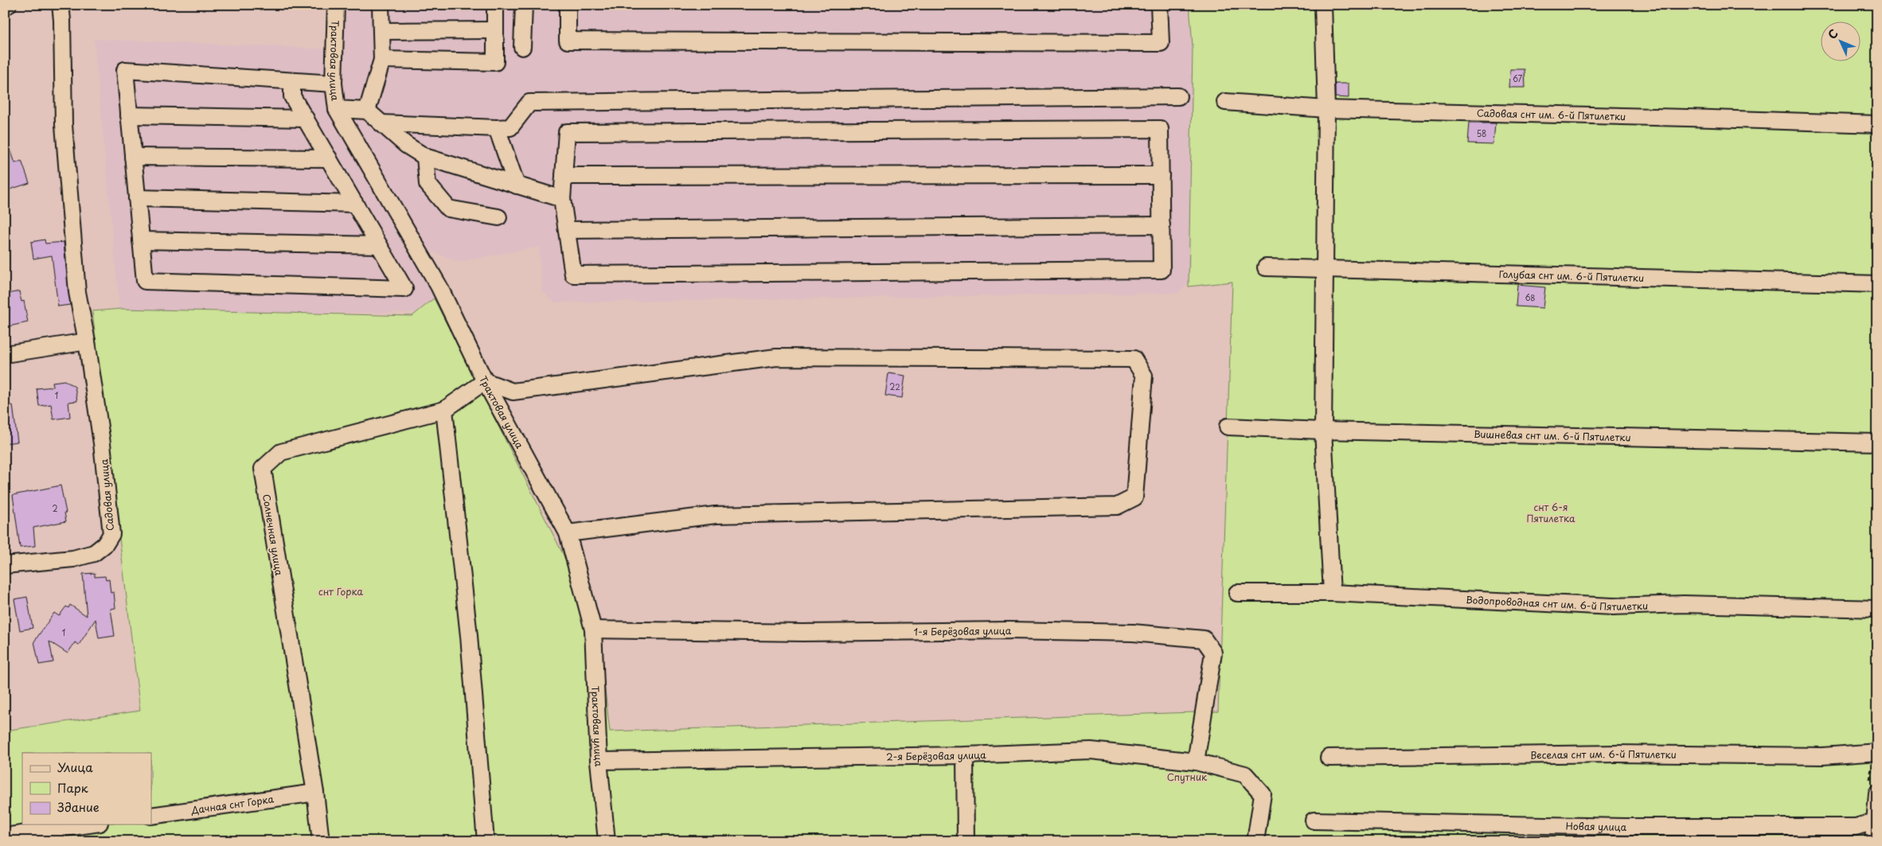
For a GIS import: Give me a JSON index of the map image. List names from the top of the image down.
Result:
{
  "streets": {
    "street": [
      "Трактовая улица",
      "Садовая снт им. 6-й Пятилетки",
      "Голубая снт им. 6-й Пятилетки",
      "Вишневая снт им. 6-й Пятилетки",
      "Садовая улица",
      "Солнечная улица",
      "Водопроводная снт им. 6-й Пятилетки",
      "1-я Берёзовая улица",
      "Веселая снт им. 6-й Пятилетки",
      "2-я Берёзовая улица",
      "Дачная снт Горка",
      "Новая улица"
    ]
  },
  "crossings": [
    ["Трактовая улица", "Солнечная улица"],
    ["Трактовая улица", "1-я Берёзовая улица"],
    ["Трактовая улица", "2-я Берёзовая улица"],
    ["Солнечная улица", "Дачная снт Горка"],
    ["1-я Берёзовая улица", "2-я Берёзовая улица"]
  ],
  "parks": ["снт 6-я Пятилетка", "снт Горка", "Спутник"],
  "house_numbers": [
    "67",
    "58",
    "68",
    "22",
    "1",
    "2",
    "1"
  ],
  "legend": ["Улица", "Парк", "Здание"],
  "north": "top left"
}
